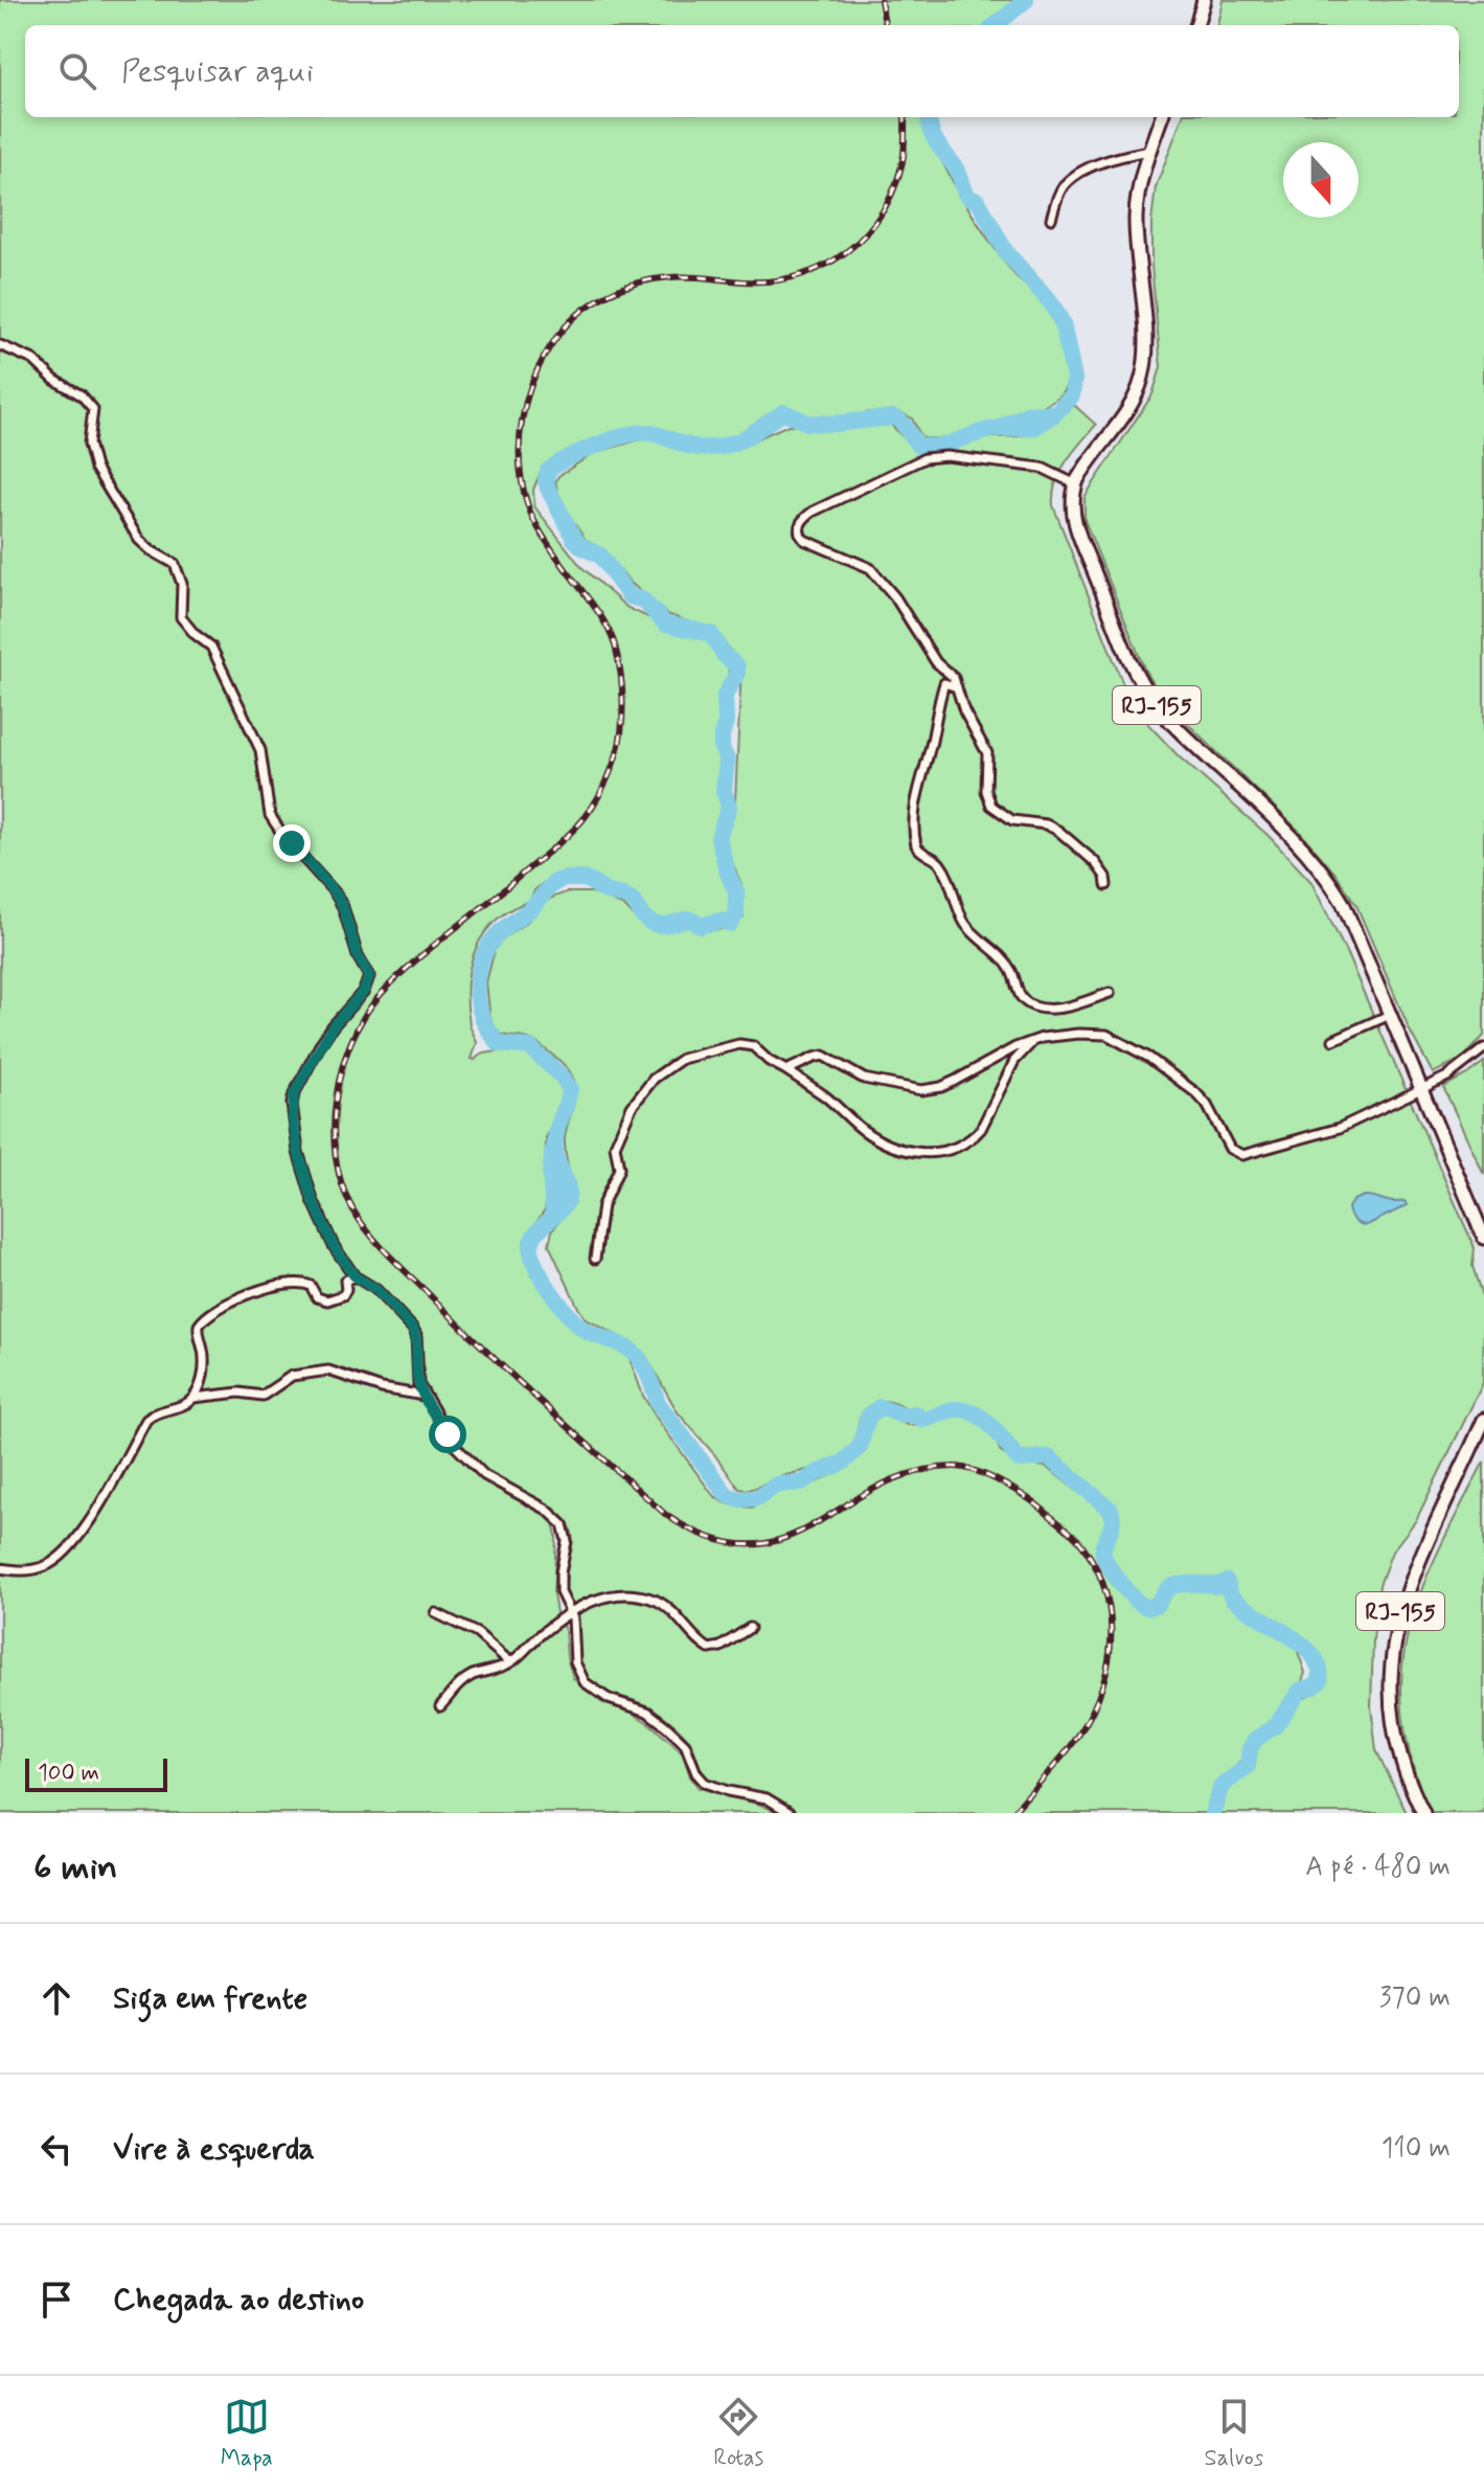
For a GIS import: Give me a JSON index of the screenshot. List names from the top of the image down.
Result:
{
  "streets": {
    "main road": ["RJ-155"]
  },
  "scale_bar": "100 m",
  "north": "bottom",
  "page": {
    "search": "Pesquisar aqui",
    "scale": "100 m",
    "heading": ["6 min", "A pé · 480 m"],
    "list": [
      ["Siga em frente", "370 m"],
      ["Vire à esquerda", "110 m"],
      "Chegada ao destino"
    ],
    "nav": ["Mapa", "Rotas", "Salvos"]
  }
}
